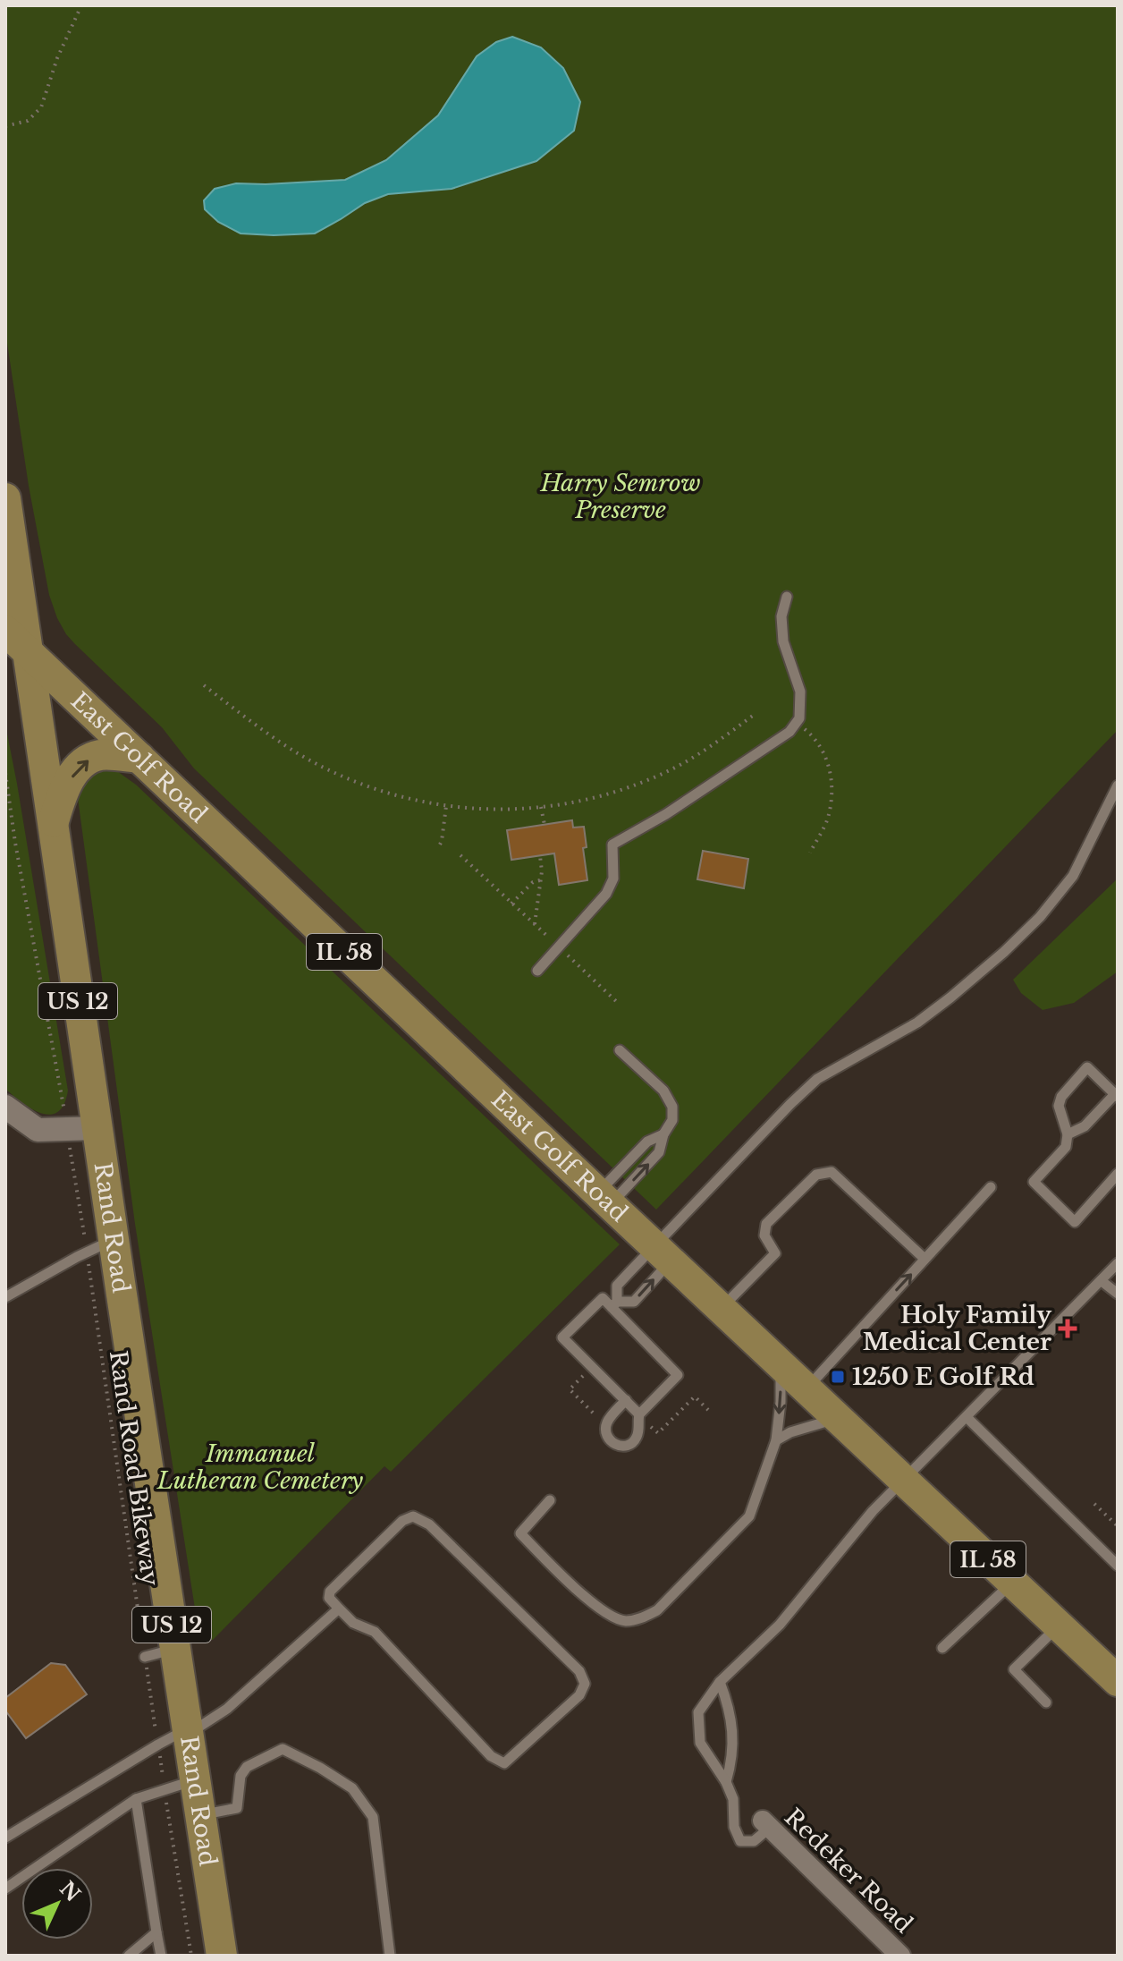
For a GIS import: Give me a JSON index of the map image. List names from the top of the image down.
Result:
{
  "streets": {
    "main road": [
      "East Golf Road",
      "IL 58",
      "US 12",
      "Rand Road"
    ],
    "street": ["Redeker Road"],
    "path": ["Rand Road Bikeway"]
  },
  "crossings": [
    ["East Golf Road", "Rand Road"]
  ],
  "parks": ["Harry Semrow Preserve", "Immanuel Lutheran Cemetery"],
  "places": {
    "health": ["Holy Family Medical Center"],
    "transit": ["1250 E Golf Rd"]
  },
  "north": "top right"
}
